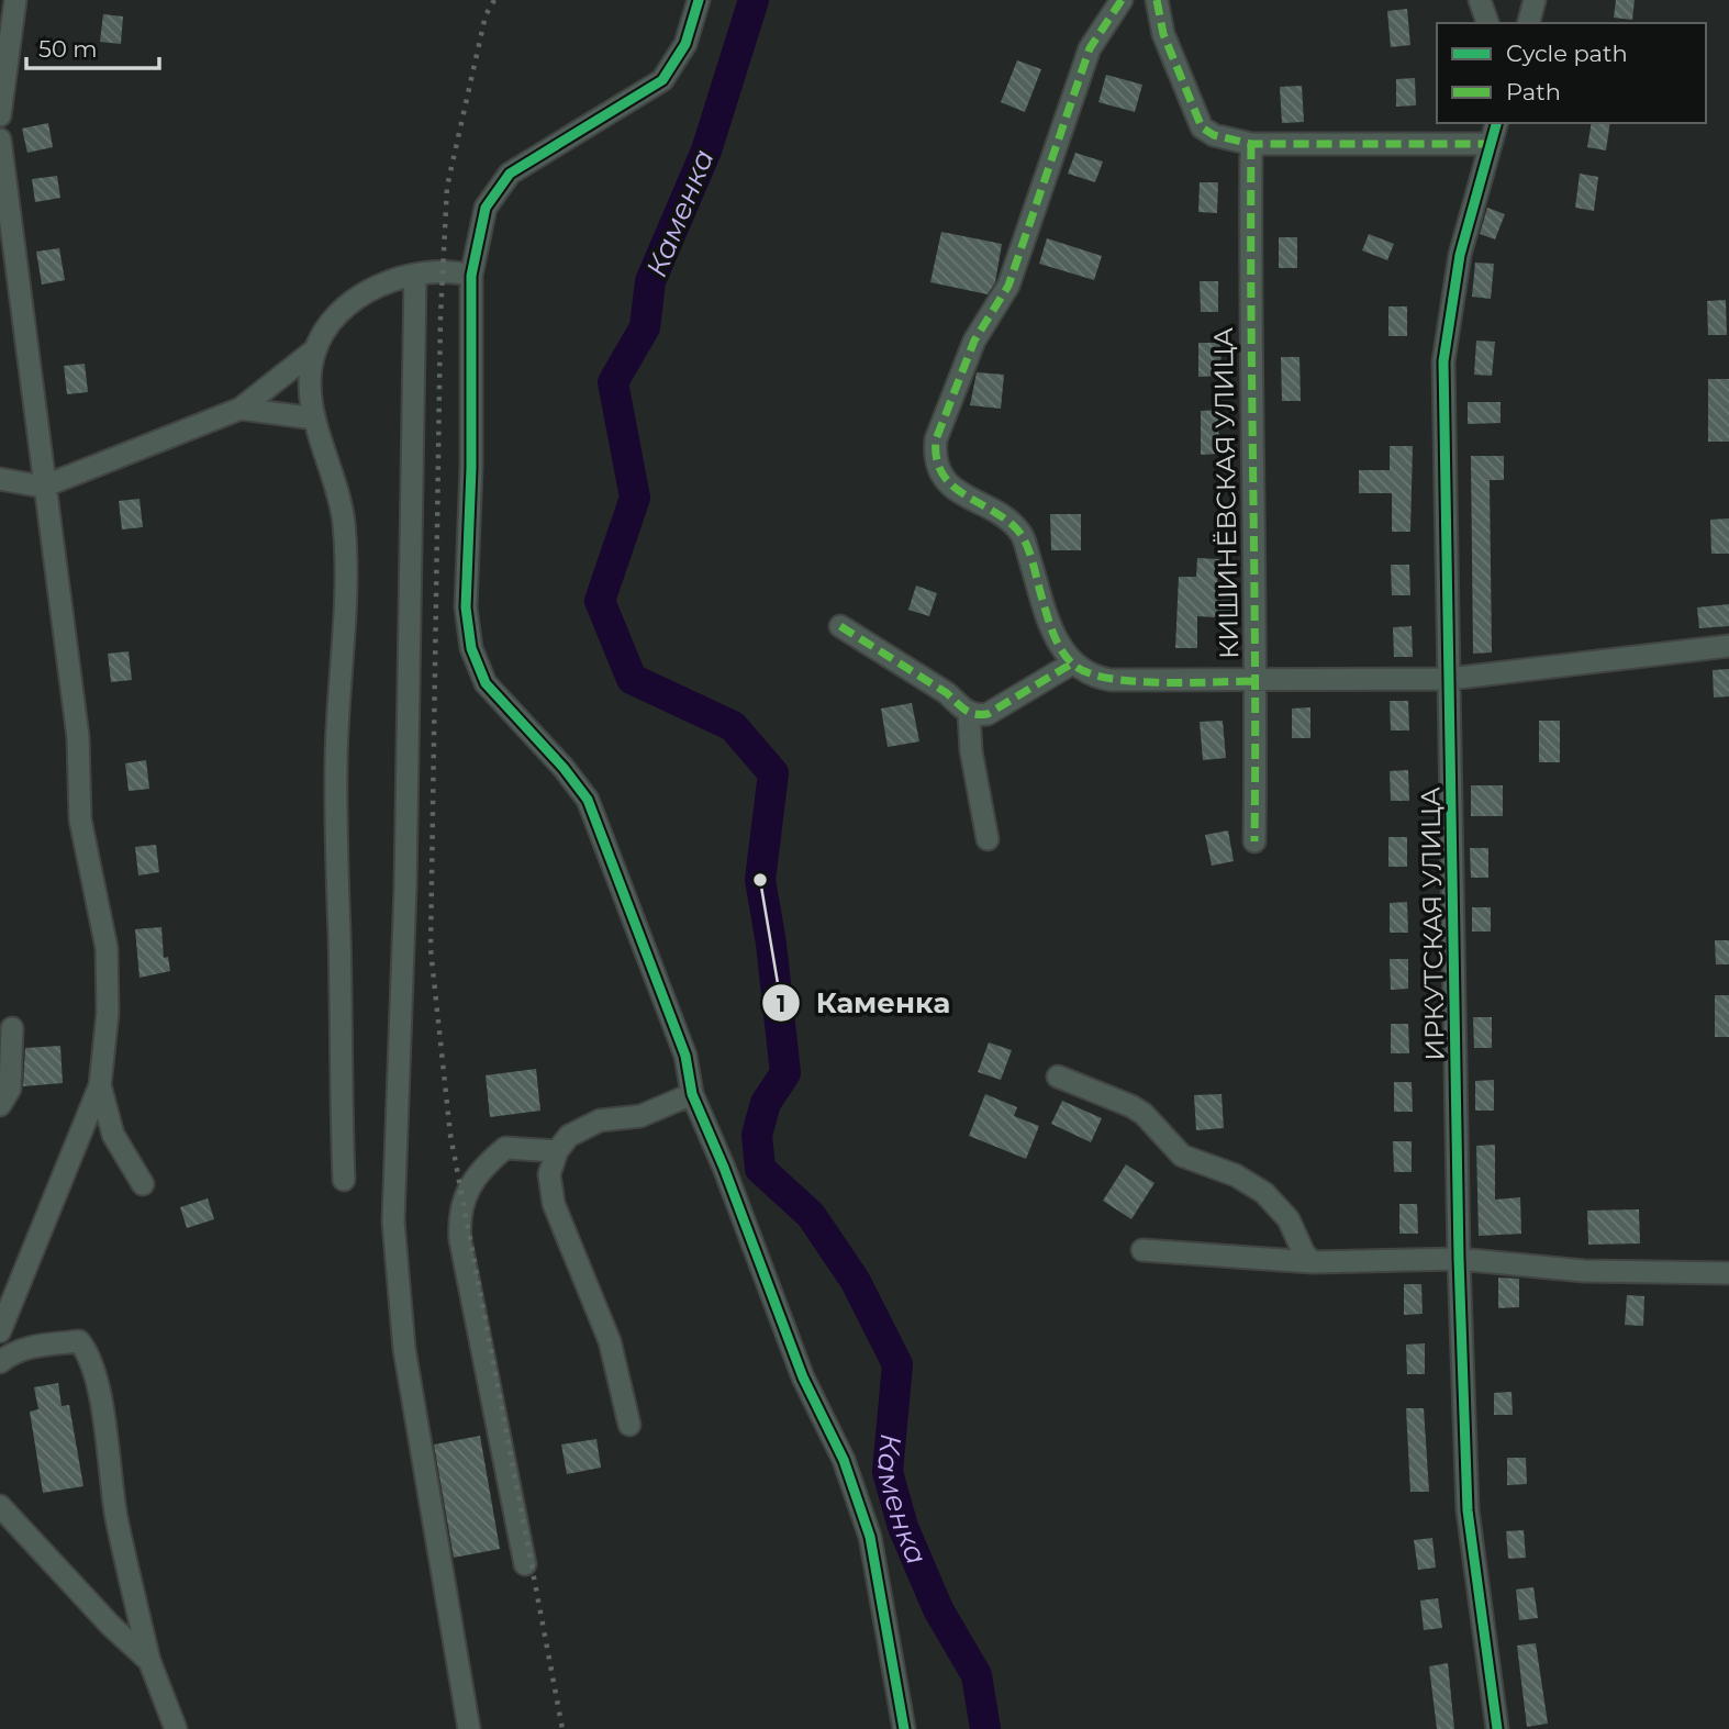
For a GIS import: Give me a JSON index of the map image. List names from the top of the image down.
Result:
{
  "streets": {
    "street": ["КИШИНЁВСКАЯ УЛИЦА", "ИРКУТСКАЯ УЛИЦА"]
  },
  "water": ["Каменка"],
  "places": ["Каменка"],
  "legend": ["Cycle path", "Path"],
  "scale_bar": "50 m"
}
